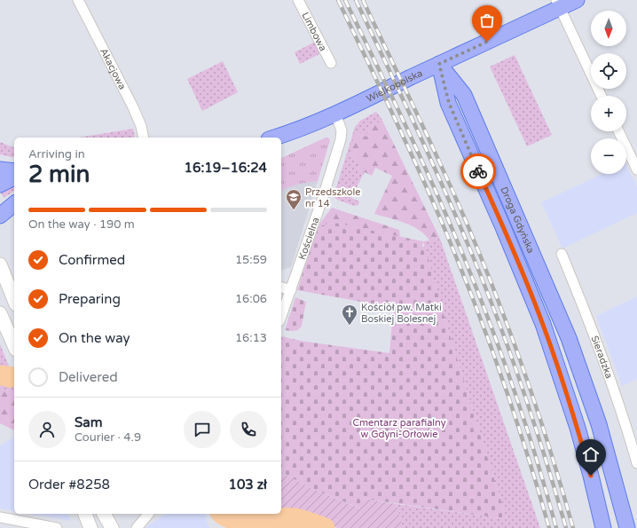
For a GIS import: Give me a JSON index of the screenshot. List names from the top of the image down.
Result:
{
  "streets": {
    "main road": ["Wielkopolska", "Droga Gdyńska"],
    "street": [
      "Limbowa",
      "Akacjowa",
      "Kościelna",
      "Sieradzka"
    ]
  },
  "crossings": [
    ["Wielkopolska", "Droga Gdyńska"],
    ["Wielkopolska", "Kościelna"]
  ],
  "parks": ["Cmentarz parafialny w Gdyni-Orłowie"],
  "places": {
    "school or university": ["Przedszkole nr 14"],
    "church": ["Kościół pw. Matki Boskiej Bolesnej"]
  },
  "north": "bottom",
  "page": {
    "map_buttons": ["+", "−"],
    "heading": ["2 min", "Arriving in", "16:19–16:24"],
    "panel": [
      "Sam",
      "Courier · 4.9",
      "Order #8258",
      "103 zł"
    ],
    "bar": "On the way · 190 m",
    "list": [
      ["Confirmed", "15:59"],
      ["Preparing", "16:06"],
      ["On the way", "16:13"],
      "Delivered"
    ]
  }
}
